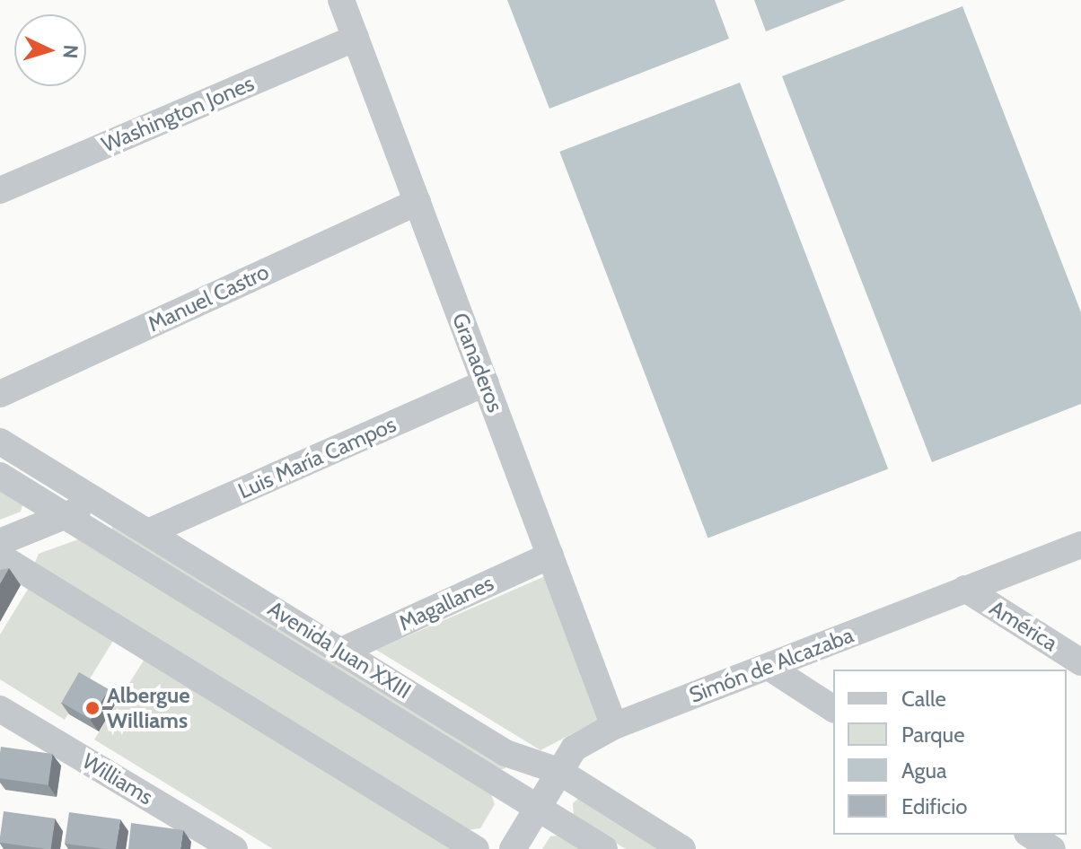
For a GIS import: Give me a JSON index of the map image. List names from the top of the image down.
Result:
{
  "streets": {
    "street": [
      "Washington Jones",
      "Manuel Castro",
      "Granaderos",
      "Luis María Campos",
      "Magallanes",
      "América",
      "Avenida Juan XXIII",
      "Simón de Alcazaba",
      "Williams"
    ]
  },
  "crossings": [
    ["Washington Jones", "Granaderos"],
    ["Manuel Castro", "Granaderos"],
    ["Granaderos", "Luis María Campos"],
    ["Granaderos", "Magallanes"],
    ["Granaderos", "Simón de Alcazaba"],
    ["Luis María Campos", "Avenida Juan XXIII"],
    ["Magallanes", "Avenida Juan XXIII"],
    ["América", "Simón de Alcazaba"],
    ["Avenida Juan XXIII", "Simón de Alcazaba"]
  ],
  "places": ["Albergue Williams"],
  "legend": [
    "Calle",
    "Parque",
    "Agua",
    "Edificio"
  ],
  "north": "right"
}
